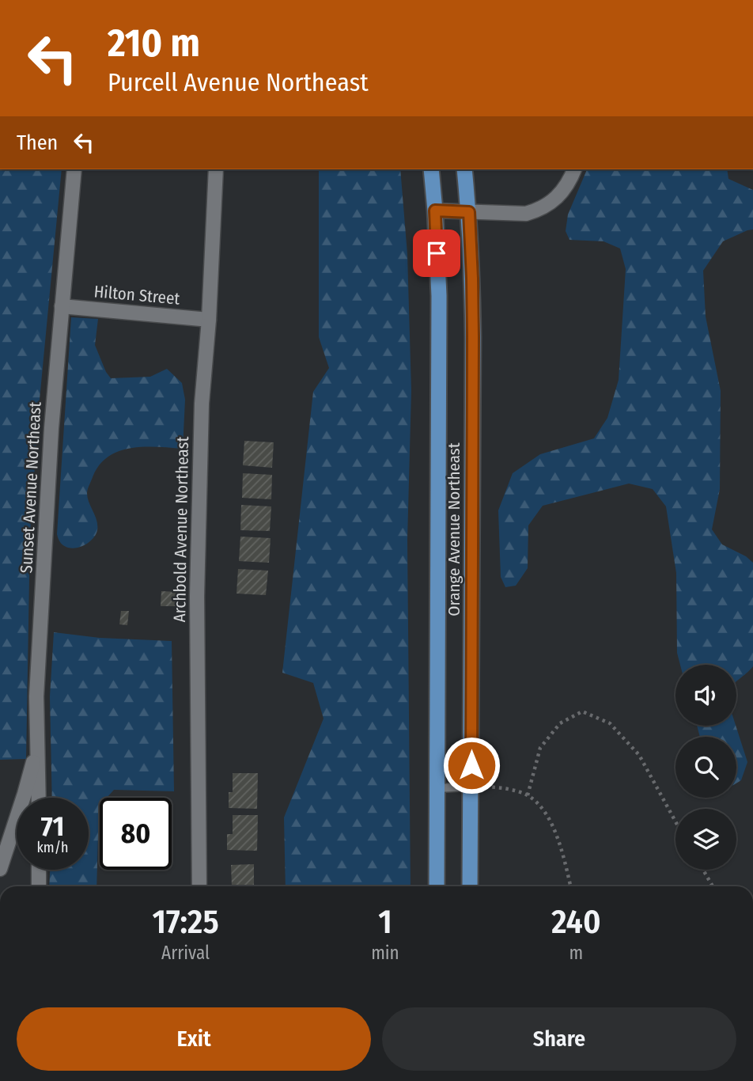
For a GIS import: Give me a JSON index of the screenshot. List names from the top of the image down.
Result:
{
  "streets": {
    "highway": ["Orange Avenue Northeast"],
    "street": ["Hilton Street", "Sunset Avenue Northeast", "Archbold Avenue Northeast"]
  },
  "crossings": [
    ["Hilton Street", "Sunset Avenue Northeast"],
    ["Hilton Street", "Archbold Avenue Northeast"]
  ],
  "page": {
    "turn": ["210 m", "Purcell Avenue Northeast"],
    "then": "Then",
    "speed": "71 km/h",
    "limit": "80",
    "eta": [
      "17:25",
      "Arrival",
      "1",
      "min",
      "240",
      "m"
    ],
    "buttons": ["Exit", "Share"]
  }
}
